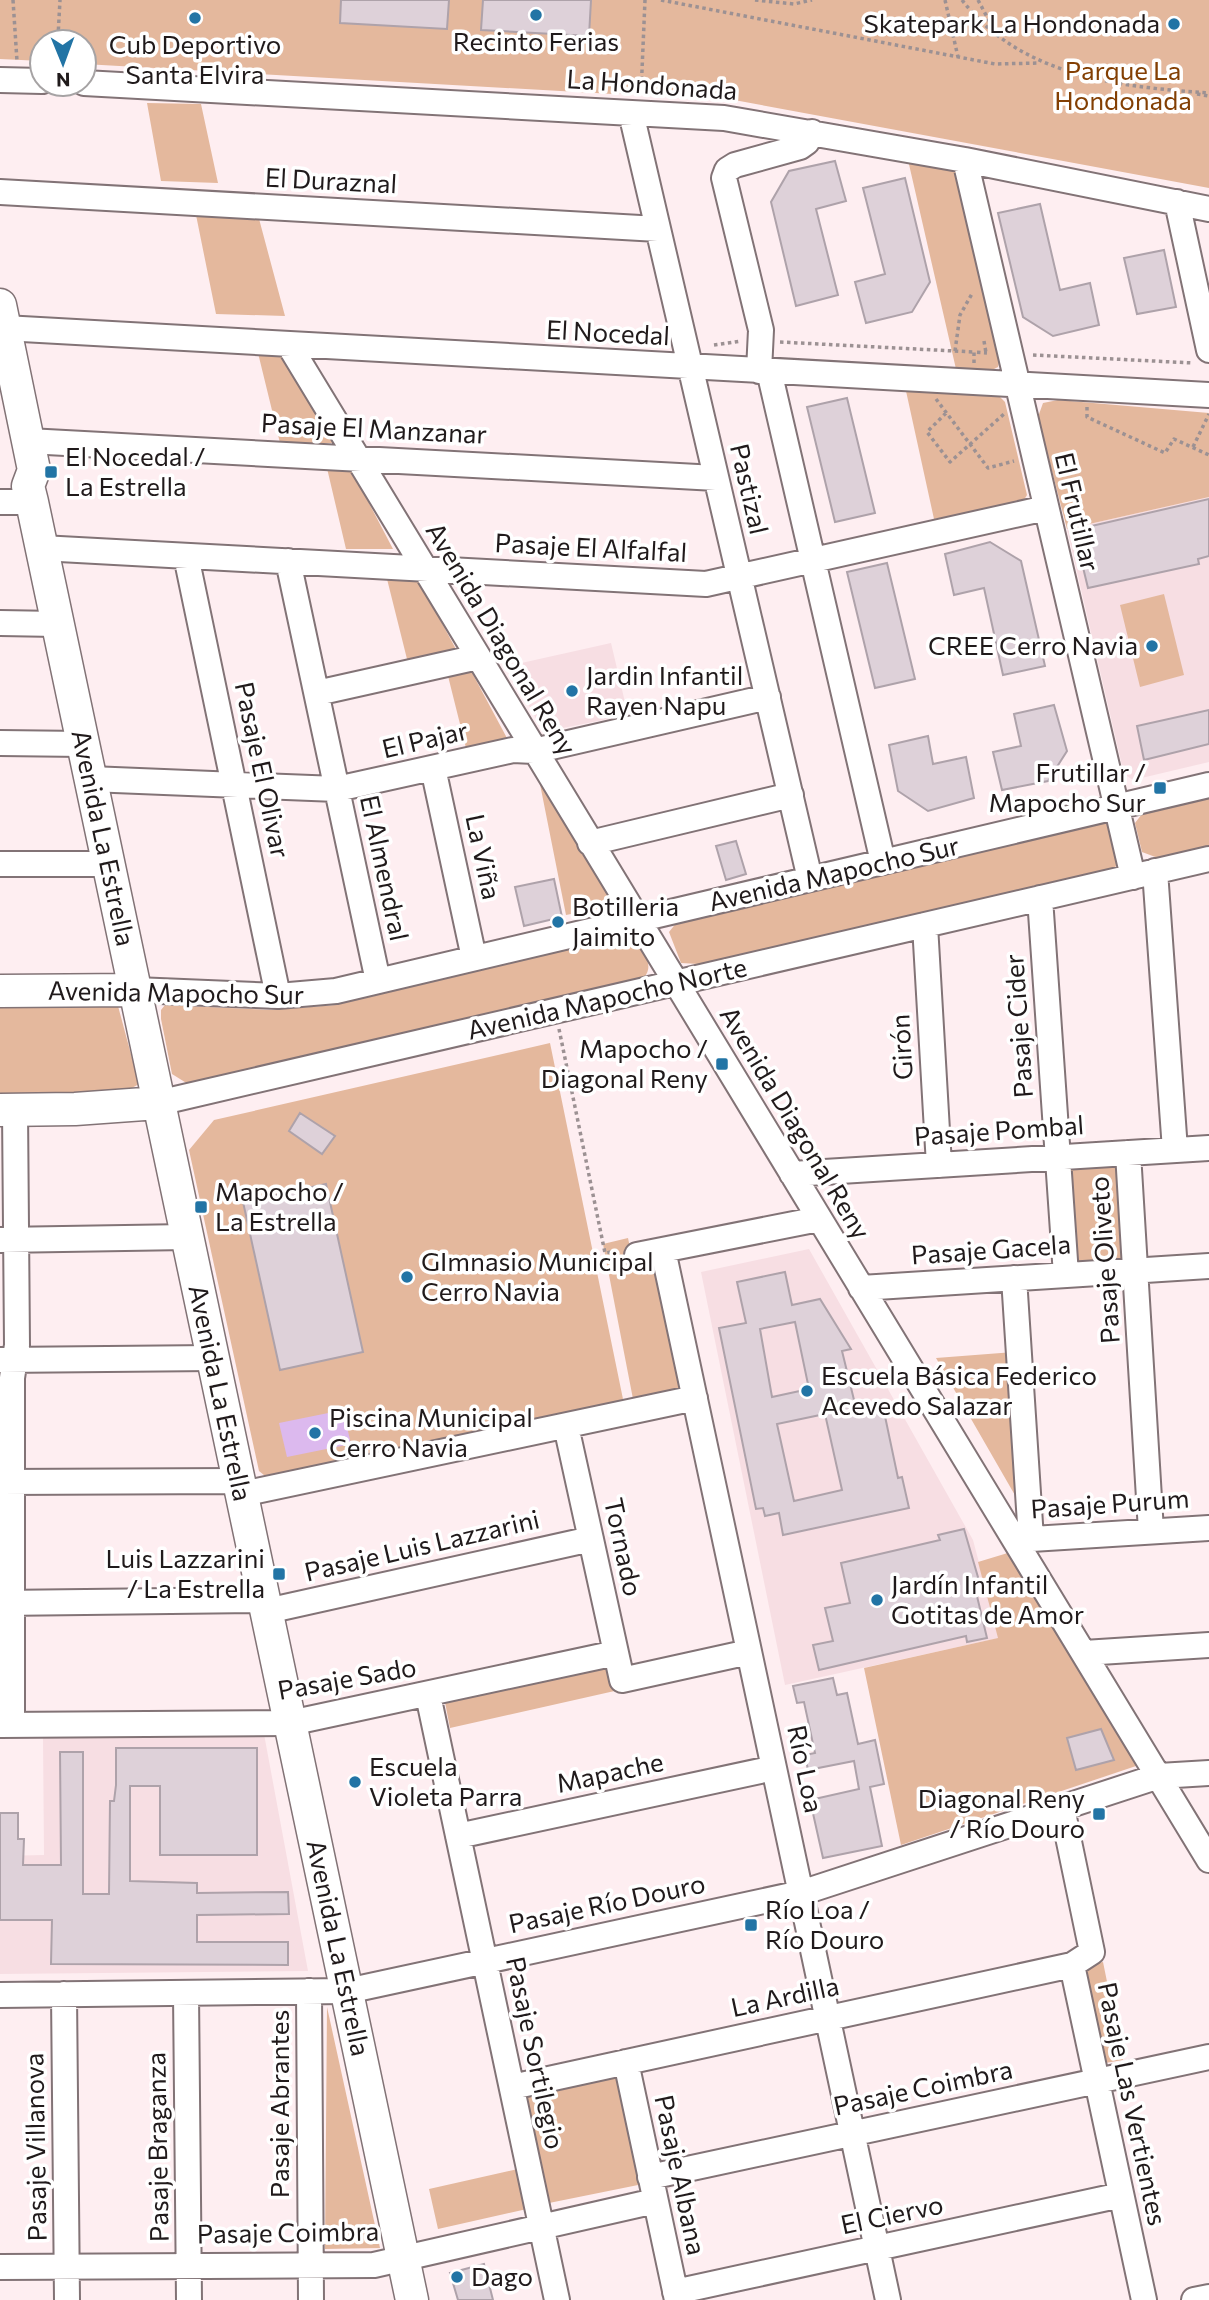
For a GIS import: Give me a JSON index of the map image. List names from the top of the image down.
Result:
{
  "streets": {
    "main road": ["Avenida La Estrella", "Avenida Mapocho Sur", "Avenida Mapocho Norte"],
    "street": [
      "La Hondonada",
      "El Duraznal",
      "El Nocedal",
      "Pasaje El Manzanar",
      "Pastizal",
      "El Frutillar",
      "Pasaje El Alfalfal",
      "Avenida Diagonal Reny",
      "El Pajar",
      "Pasaje El Olivar",
      "La Viña",
      "El Almendral",
      "Pasaje Cider",
      "Girón",
      "Pasaje Pombal",
      "Pasaje Gacela",
      "Pasaje Oliveto",
      "Pasaje Purum",
      "Pasaje Luis Lazzarini",
      "Tornado",
      "Pasaje Sado",
      "Río Loa",
      "Mapache",
      "Pasaje Río Douro",
      "La Ardilla",
      "Pasaje Sortilegio",
      "Pasaje Coimbra",
      "Pasaje Abrantes",
      "Pasaje Las Vertientes",
      "Pasaje Villanova",
      "Pasaje Braganza",
      "Pasaje Albana",
      "El Ciervo"
    ]
  },
  "crossings": [
    ["La Hondonada", "Pastizal"],
    ["La Hondonada", "El Frutillar"],
    ["El Duraznal", "Pastizal"],
    ["El Nocedal", "Pastizal"],
    ["El Nocedal", "El Frutillar"],
    ["El Nocedal", "Avenida Diagonal Reny"],
    ["El Nocedal", "Avenida La Estrella"],
    ["Pasaje El Manzanar", "Pastizal"],
    ["Pasaje El Manzanar", "Avenida Diagonal Reny"],
    ["Pasaje El Manzanar", "Avenida La Estrella"],
    ["Pastizal", "Pasaje El Alfalfal"],
    ["Pastizal", "El Pajar"],
    ["Pastizal", "Avenida Mapocho Sur"],
    ["El Frutillar", "Pasaje El Alfalfal"],
    ["El Frutillar", "Avenida Mapocho Sur"],
    ["El Frutillar", "Avenida Mapocho Norte"],
    ["Pasaje El Alfalfal", "Avenida Diagonal Reny"],
    ["Pasaje El Alfalfal", "Pasaje El Olivar"],
    ["Pasaje El Alfalfal", "Avenida La Estrella"],
    ["Pasaje El Alfalfal", "El Almendral"],
    ["Avenida Diagonal Reny", "El Pajar"],
    ["Avenida Diagonal Reny", "Avenida Mapocho Sur"],
    ["Avenida Diagonal Reny", "Avenida Mapocho Norte"],
    ["Avenida Diagonal Reny", "Pasaje Pombal"],
    ["Avenida Diagonal Reny", "Pasaje Gacela"],
    ["Avenida Diagonal Reny", "Pasaje Purum"],
    ["Avenida Diagonal Reny", "Pasaje Río Douro"],
    ["El Pajar", "Pasaje El Olivar"],
    ["El Pajar", "Avenida La Estrella"],
    ["El Pajar", "La Viña"],
    ["El Pajar", "El Almendral"],
    ["Pasaje El Olivar", "Avenida Mapocho Sur"],
    ["Avenida La Estrella", "Avenida Mapocho Sur"],
    ["Avenida La Estrella", "Avenida Mapocho Norte"],
    ["Avenida La Estrella", "Pasaje Luis Lazzarini"],
    ["Avenida La Estrella", "Pasaje Sado"],
    ["Avenida La Estrella", "Pasaje Río Douro"],
    ["Avenida La Estrella", "Pasaje Coimbra"],
    ["La Viña", "Avenida Mapocho Sur"],
    ["El Almendral", "Avenida Mapocho Sur"],
    ["Avenida Mapocho Norte", "Pasaje Cider"],
    ["Avenida Mapocho Norte", "Girón"],
    ["Pasaje Cider", "Pasaje Pombal"],
    ["Pasaje Cider", "Pasaje Gacela"],
    ["Girón", "Pasaje Pombal"],
    ["Pasaje Pombal", "Pasaje Oliveto"],
    ["Pasaje Gacela", "Pasaje Oliveto"],
    ["Pasaje Oliveto", "Pasaje Purum"],
    ["Pasaje Luis Lazzarini", "Tornado"],
    ["Tornado", "Pasaje Sado"],
    ["Tornado", "Río Loa"],
    ["Pasaje Sado", "Pasaje Sortilegio"],
    ["Río Loa", "Mapache"],
    ["Río Loa", "Pasaje Río Douro"],
    ["Río Loa", "La Ardilla"],
    ["Río Loa", "Pasaje Coimbra"],
    ["Río Loa", "El Ciervo"],
    ["Mapache", "Pasaje Sortilegio"],
    ["Pasaje Río Douro", "Pasaje Sortilegio"],
    ["Pasaje Río Douro", "Pasaje Abrantes"],
    ["Pasaje Río Douro", "Pasaje Las Vertientes"],
    ["Pasaje Río Douro", "Pasaje Villanova"],
    ["Pasaje Río Douro", "Pasaje Braganza"],
    ["La Ardilla", "Pasaje Sortilegio"],
    ["La Ardilla", "Pasaje Las Vertientes"],
    ["La Ardilla", "Pasaje Albana"],
    ["Pasaje Sortilegio", "Pasaje Coimbra"],
    ["Pasaje Coimbra", "Pasaje Abrantes"],
    ["Pasaje Coimbra", "Pasaje Las Vertientes"],
    ["Pasaje Coimbra", "Pasaje Villanova"],
    ["Pasaje Coimbra", "Pasaje Braganza"],
    ["Pasaje Coimbra", "Pasaje Albana"],
    ["Pasaje Las Vertientes", "El Ciervo"],
    ["Pasaje Albana", "El Ciervo"]
  ],
  "parks": ["Parque La Hondonada"],
  "places": {
    "other": [
      "Recinto Ferias",
      "Cub Deportivo Santa Elvira",
      "Skatepark La Hondonada",
      "CREE Cerro Navia",
      "Jardin Infantil Rayen Napu",
      "Botilleria Jaimito",
      "GImnasio Municipal Cerro Navia",
      "Escuela Básica Federico Acevedo Salazar",
      "Piscina Municipal Cerro Navia",
      "Jardín Infantil Gotitas de Amor",
      "Escuela Violeta Parra",
      "Dago"
    ],
    "transit": [
      "El Nocedal / La Estrella",
      "Frutillar / Mapocho Sur",
      "Mapocho / Diagonal Reny",
      "Mapocho / La Estrella",
      "Luis Lazzarini / La Estrella",
      "Diagonal Reny / Río Douro",
      "Río Loa / Río Douro"
    ]
  },
  "north": "bottom"
}
